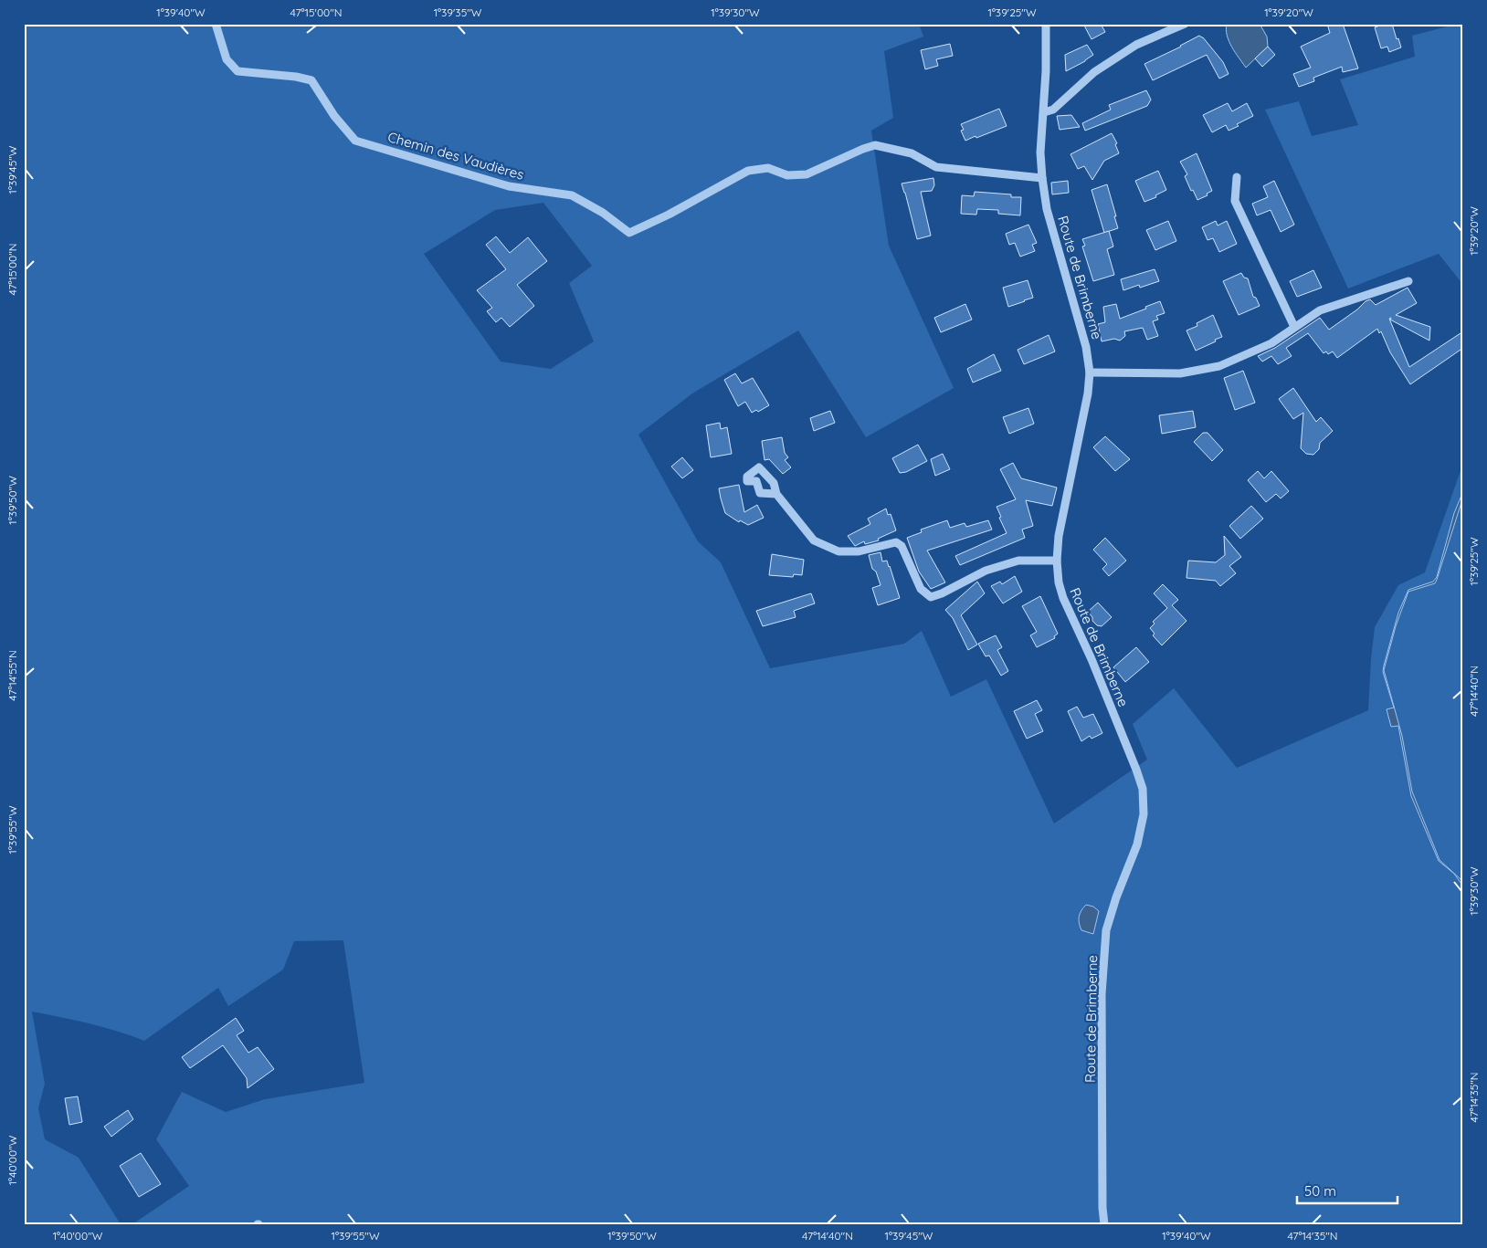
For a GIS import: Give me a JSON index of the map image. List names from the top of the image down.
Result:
{
  "streets": {
    "street": ["Chemin des Vaudières", "Route de Brimberne"]
  },
  "crossings": [
    ["Chemin des Vaudières", "Route de Brimberne"]
  ],
  "scale_bar": "50 m",
  "coordinates": [
    "1°39'40\"W",
    "47°15'00\"N",
    "1°39'35\"W",
    "1°39'30\"W",
    "1°39'25\"W",
    "1°39'20\"W",
    "1°39'45\"W",
    "1°39'50\"W",
    "47°14'55\"N",
    "47°14'40\"N",
    "1°39'55\"W",
    "47°14'35\"N",
    "1°40'00\"W"
  ]
}
